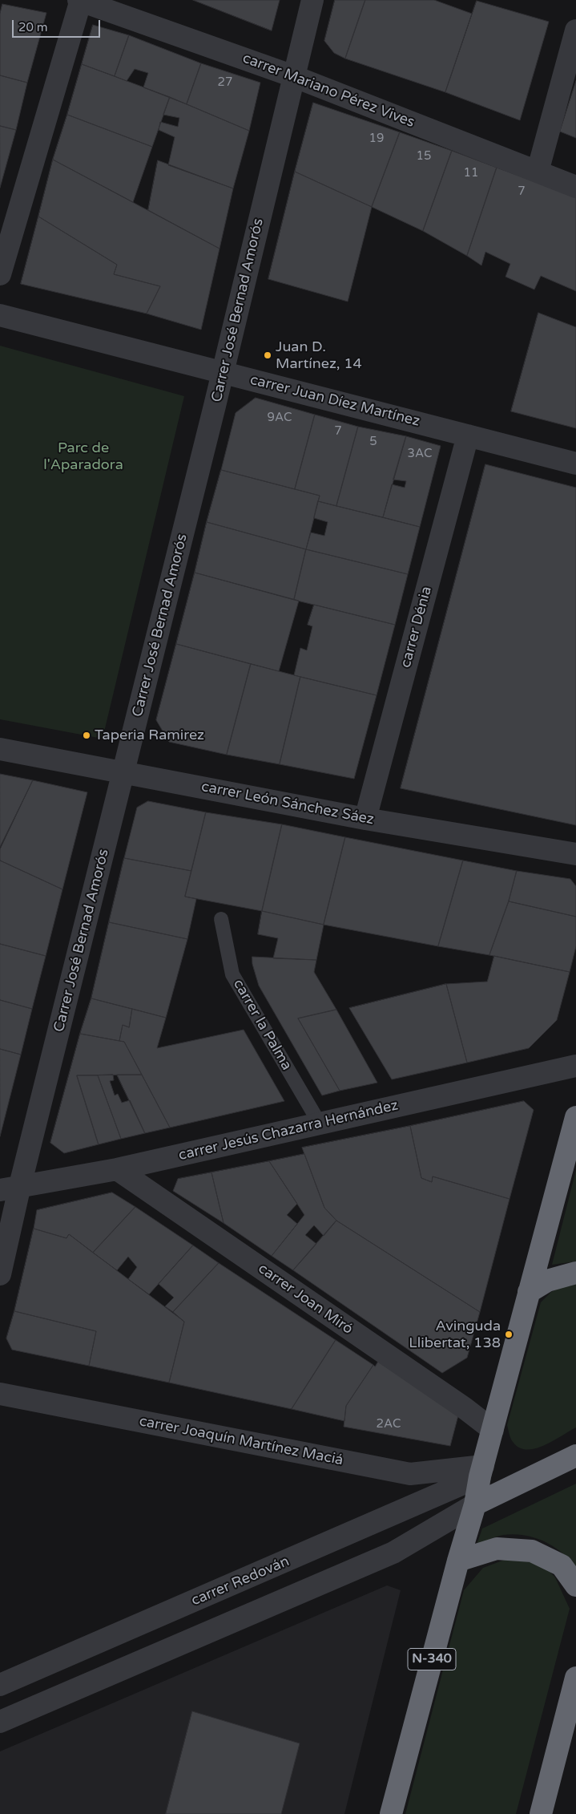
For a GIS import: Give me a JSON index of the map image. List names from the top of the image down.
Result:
{
  "streets": {
    "highway": ["N-340"],
    "street": [
      "carrer Mariano Pérez Vives",
      "Carrer José Bernad Amorós",
      "carrer Juan Díez Martínez",
      "carrer Dénia",
      "carrer León Sánchez Sáez",
      "carrer Jesús Chazarra Hernández",
      "carrer Joan Miró",
      "carrer Joaquín Martínez Maciá",
      "carrer Redován"
    ],
    "lane": ["carrer la Palma"]
  },
  "crossings": [
    ["carrer Mariano Pérez Vives", "Carrer José Bernad Amorós"],
    ["Carrer José Bernad Amorós", "carrer Juan Díez Martínez"],
    ["Carrer José Bernad Amorós", "carrer León Sánchez Sáez"],
    ["Carrer José Bernad Amorós", "carrer Jesús Chazarra Hernández"],
    ["carrer Juan Díez Martínez", "carrer Dénia"],
    ["carrer Dénia", "carrer León Sánchez Sáez"],
    ["carrer la Palma", "carrer Jesús Chazarra Hernández"],
    ["carrer Jesús Chazarra Hernández", "carrer Joan Miró"],
    ["carrer Joan Miró", "N-340"],
    ["carrer Joaquín Martínez Maciá", "carrer Redován"],
    ["carrer Joaquín Martínez Maciá", "N-340"],
    ["carrer Redován", "N-340"]
  ],
  "parks": ["Parc de l'Aparadora"],
  "places": ["Juan D. Martínez, 14", "Taperia Ramirez", "Avinguda Llibertat, 138"],
  "house_numbers": [
    "27",
    "19",
    "15",
    "11",
    "7",
    "9AC",
    "7",
    "5",
    "3AC",
    "2AC"
  ],
  "scale_bar": "20 m"
}
